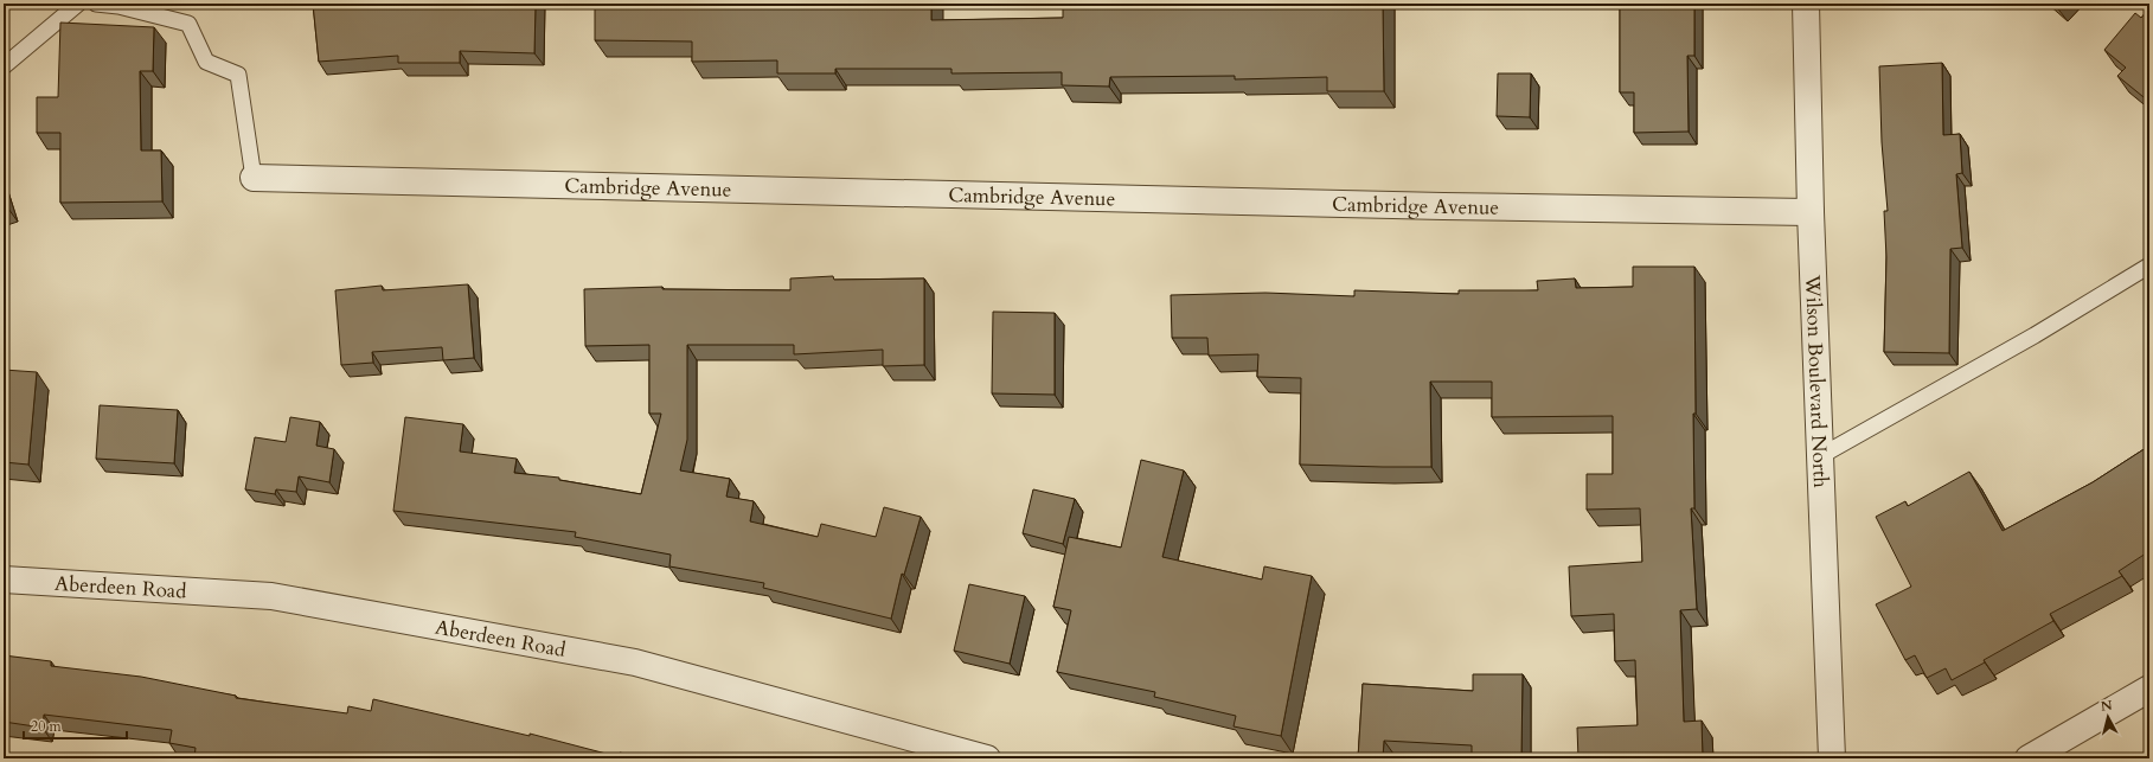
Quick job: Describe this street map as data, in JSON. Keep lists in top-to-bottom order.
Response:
{
  "streets": {
    "street": ["Cambridge Avenue", "Wilson Boulevard North", "Aberdeen Road"]
  },
  "crossings": [
    ["Cambridge Avenue", "Wilson Boulevard North"]
  ],
  "scale_bar": "20 m",
  "north": "top"
}
